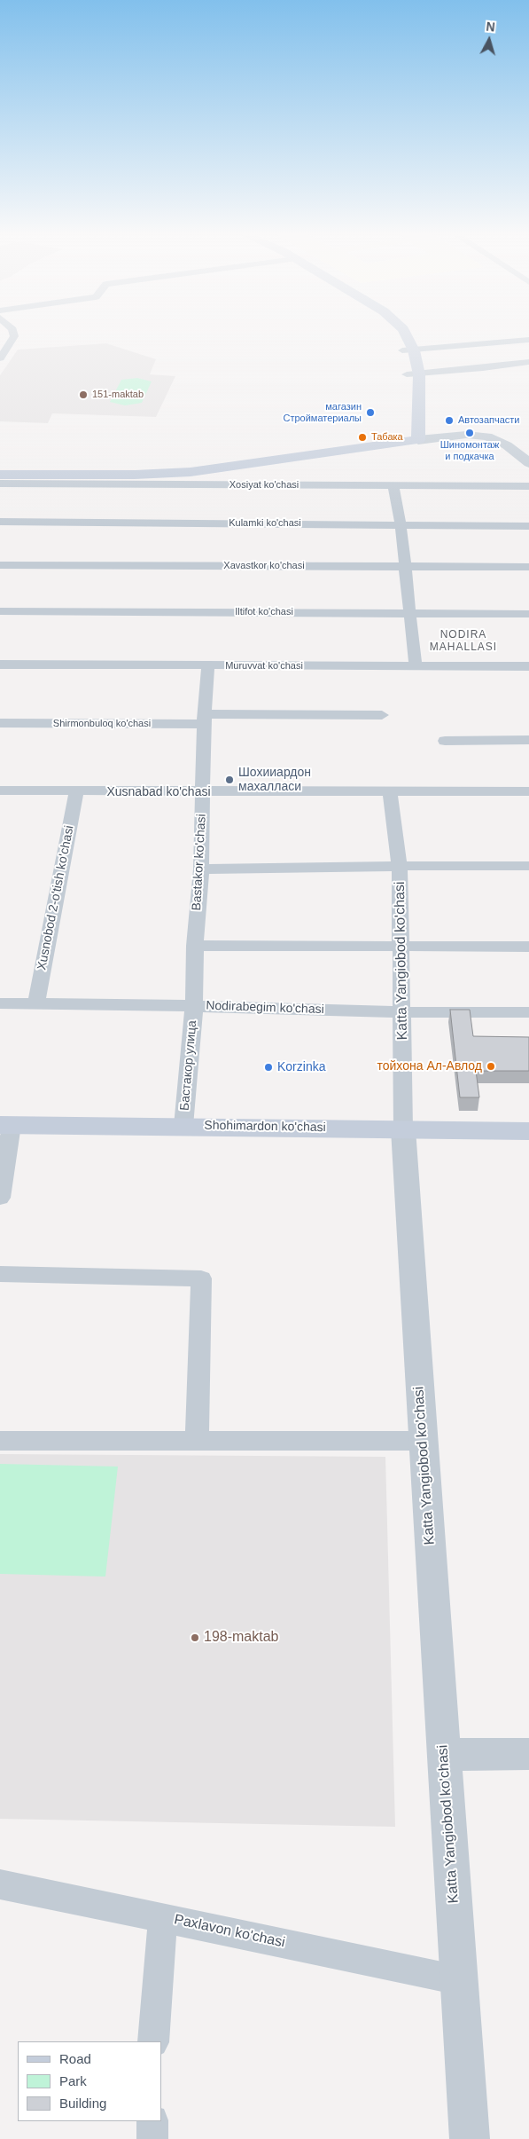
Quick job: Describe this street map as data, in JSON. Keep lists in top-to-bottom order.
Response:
{
  "streets": {
    "main road": ["Xosiyat ko'chasi", "Shohimardon ko'chasi"],
    "street": [
      "Kulamki ko'chasi",
      "Xavastkor ko'chasi",
      "Iltifot ko'chasi",
      "Muruvvat ko'chasi",
      "Shirmonbuloq ko'chasi",
      "Xusnabad ko'chasi",
      "Bastakor ko'chasi",
      "Xusnobod 2-o'tish ko'chasi",
      "Katta Yangiobod ko'chasi",
      "Nodirabegim ko'chasi",
      "Бастакор улица",
      "Paxlavon ko'chasi"
    ]
  },
  "crossings": [
    ["Muruvvat ko'chasi", "Bastakor ko'chasi"],
    ["Shirmonbuloq ko'chasi", "Bastakor ko'chasi"],
    ["Xusnabad ko'chasi", "Bastakor ko'chasi"],
    ["Xusnabad ko'chasi", "Xusnobod 2-o'tish ko'chasi"],
    ["Xusnabad ko'chasi", "Katta Yangiobod ko'chasi"],
    ["Bastakor ko'chasi", "Nodirabegim ko'chasi"],
    ["Bastakor ko'chasi", "Бастакор улица"],
    ["Xusnobod 2-o'tish ko'chasi", "Nodirabegim ko'chasi"],
    ["Katta Yangiobod ko'chasi", "Nodirabegim ko'chasi"],
    ["Katta Yangiobod ko'chasi", "Shohimardon ko'chasi"],
    ["Katta Yangiobod ko'chasi", "Paxlavon ko'chasi"],
    ["Nodirabegim ko'chasi", "Бастакор улица"],
    ["Бастакор улица", "Shohimardon ko'chasi"]
  ],
  "districts": ["NODIRA MAHALLASI"],
  "places": [
    "151-maktab",
    "магазин Стройматериалы",
    "Автозапчасти",
    "Шиномонтаж и подкачка",
    "Табака",
    "Шохииардон махалласи",
    "тойхона Ал-Авлод",
    "Korzinka",
    "198-maktab"
  ],
  "legend": ["Road", "Park", "Building"],
  "north": "top"
}
